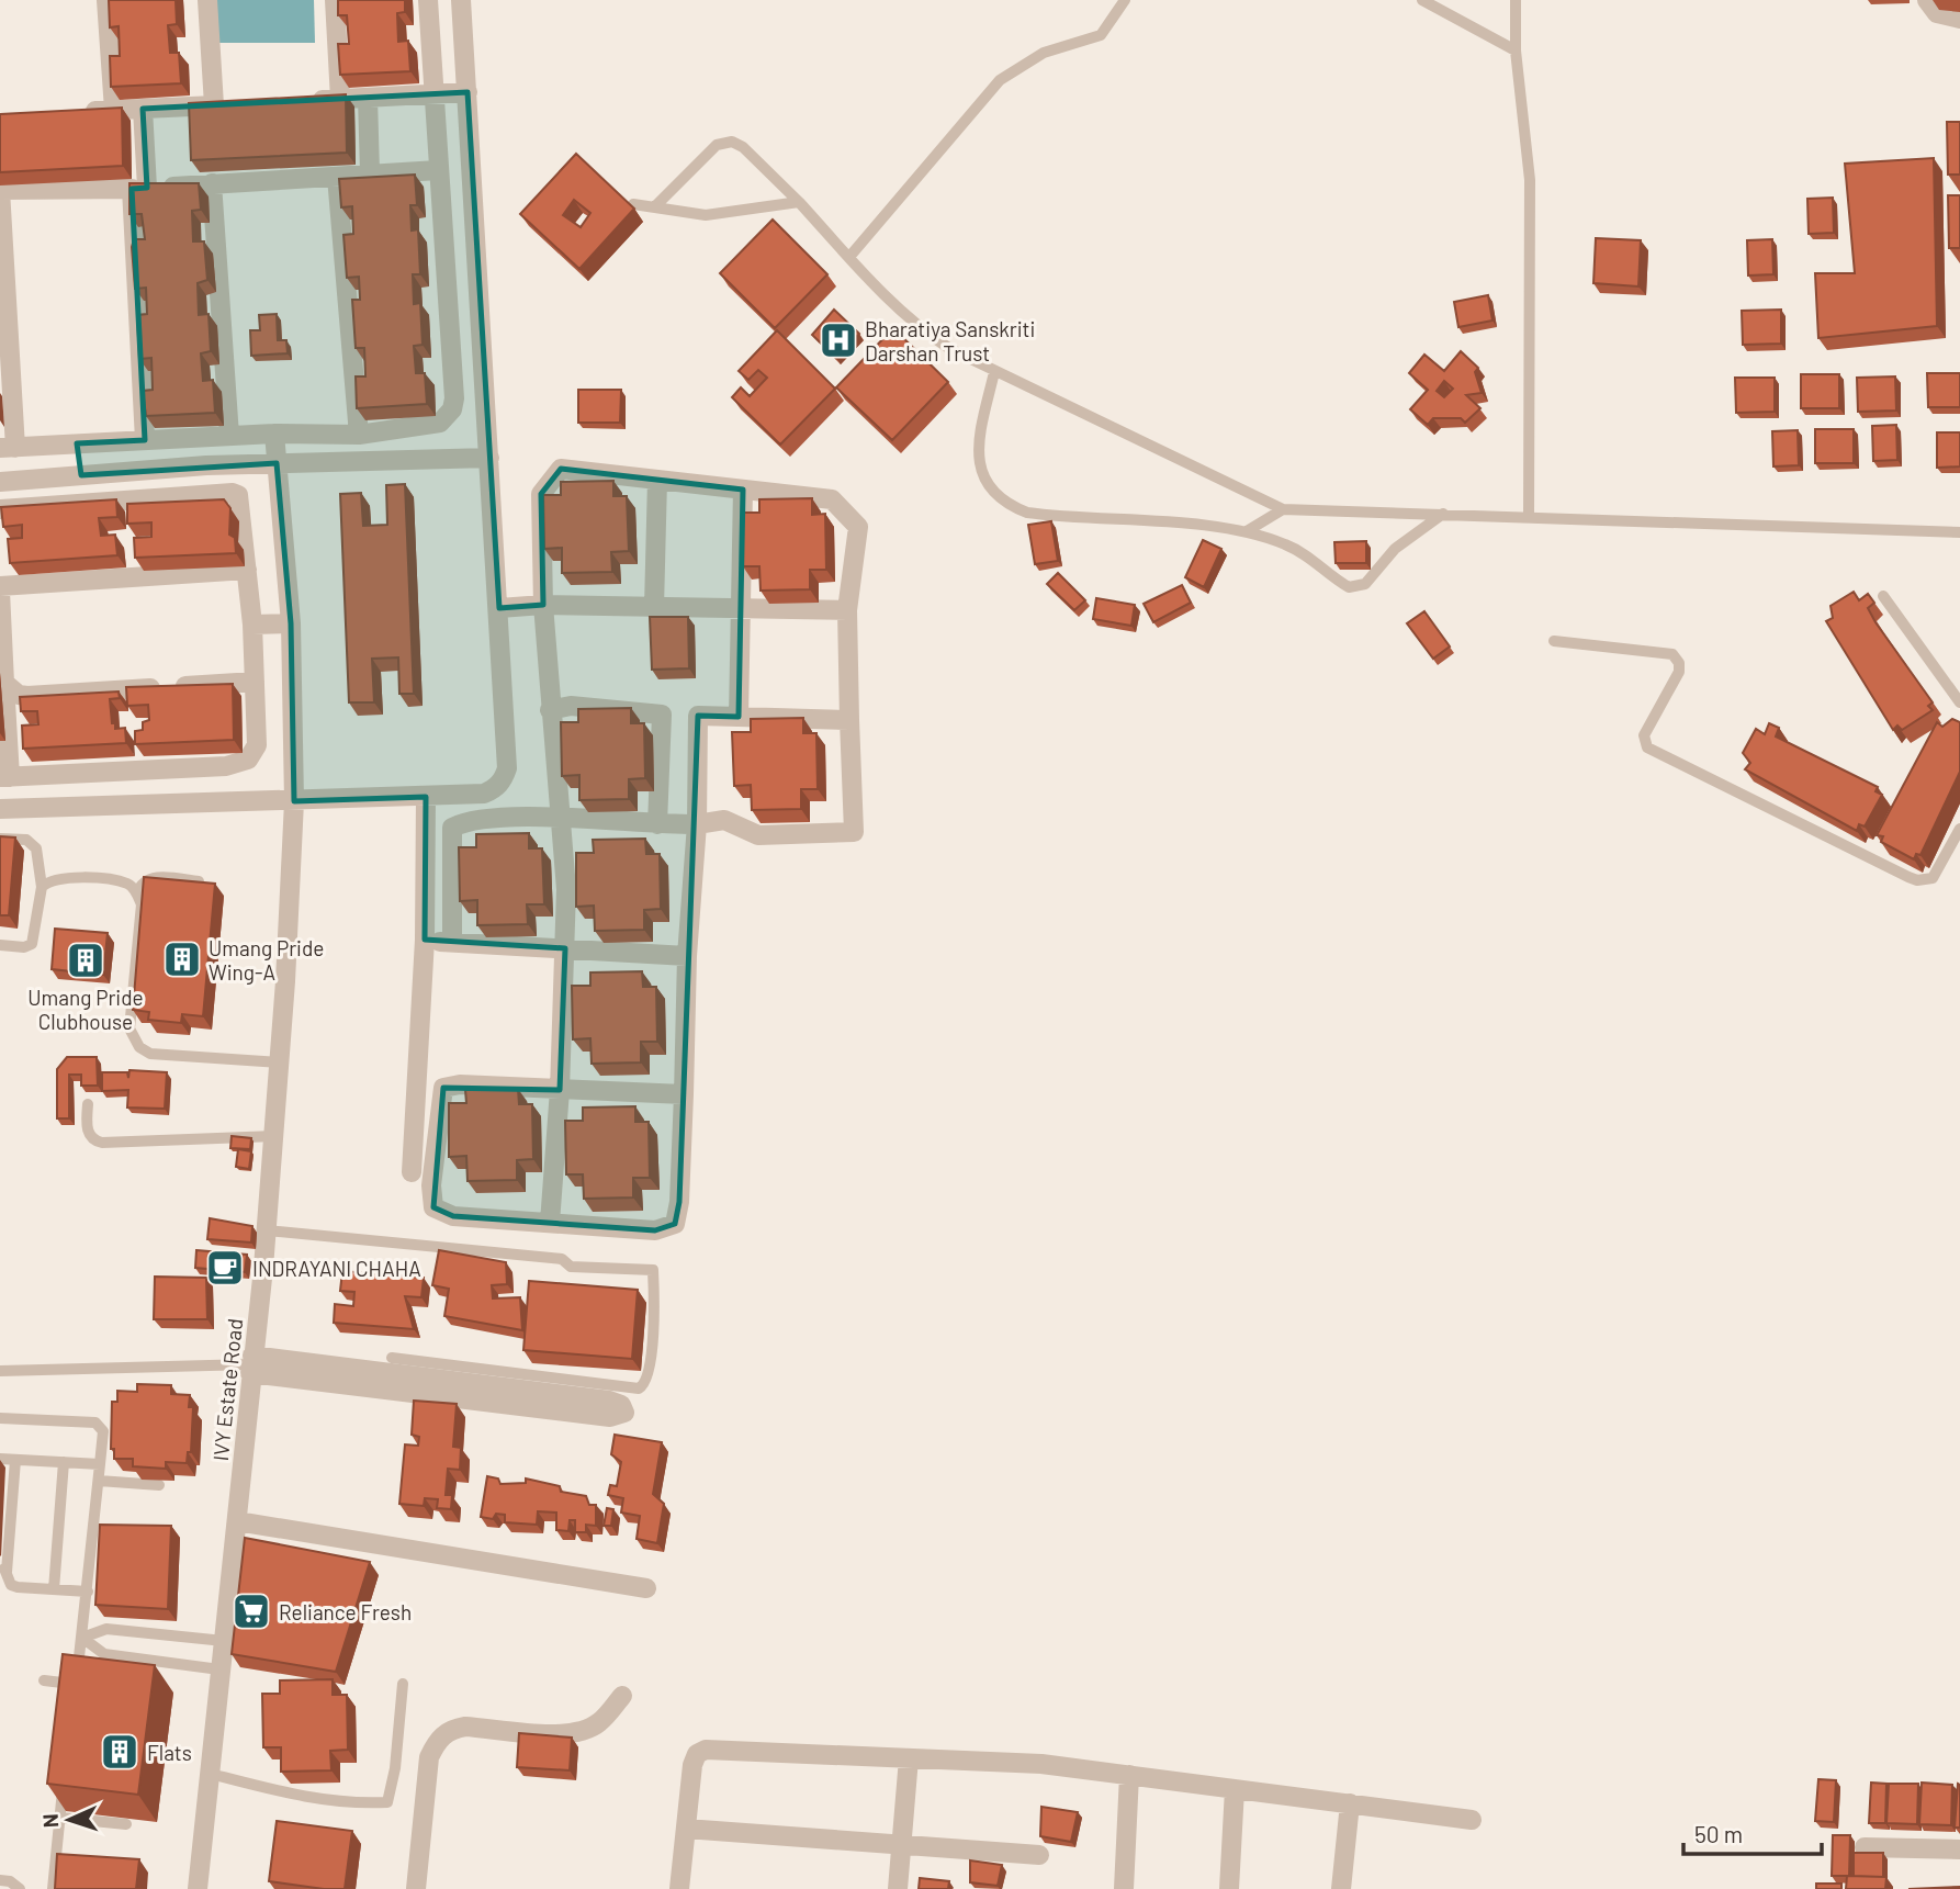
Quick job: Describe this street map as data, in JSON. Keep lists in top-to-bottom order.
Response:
{
  "streets": {
    "street": ["IVY Estate Road"]
  },
  "places": {
    "hospital": ["Bharatiya Sanskriti Darshan Trust"],
    "building": ["Umang Pride Wing-A", "Umang Pride Clubhouse", "Flats"],
    "cafe": ["INDRAYANI CHAHA"],
    "supermarket": ["Reliance Fresh"]
  },
  "scale_bar": "50 m",
  "north": "left"
}
